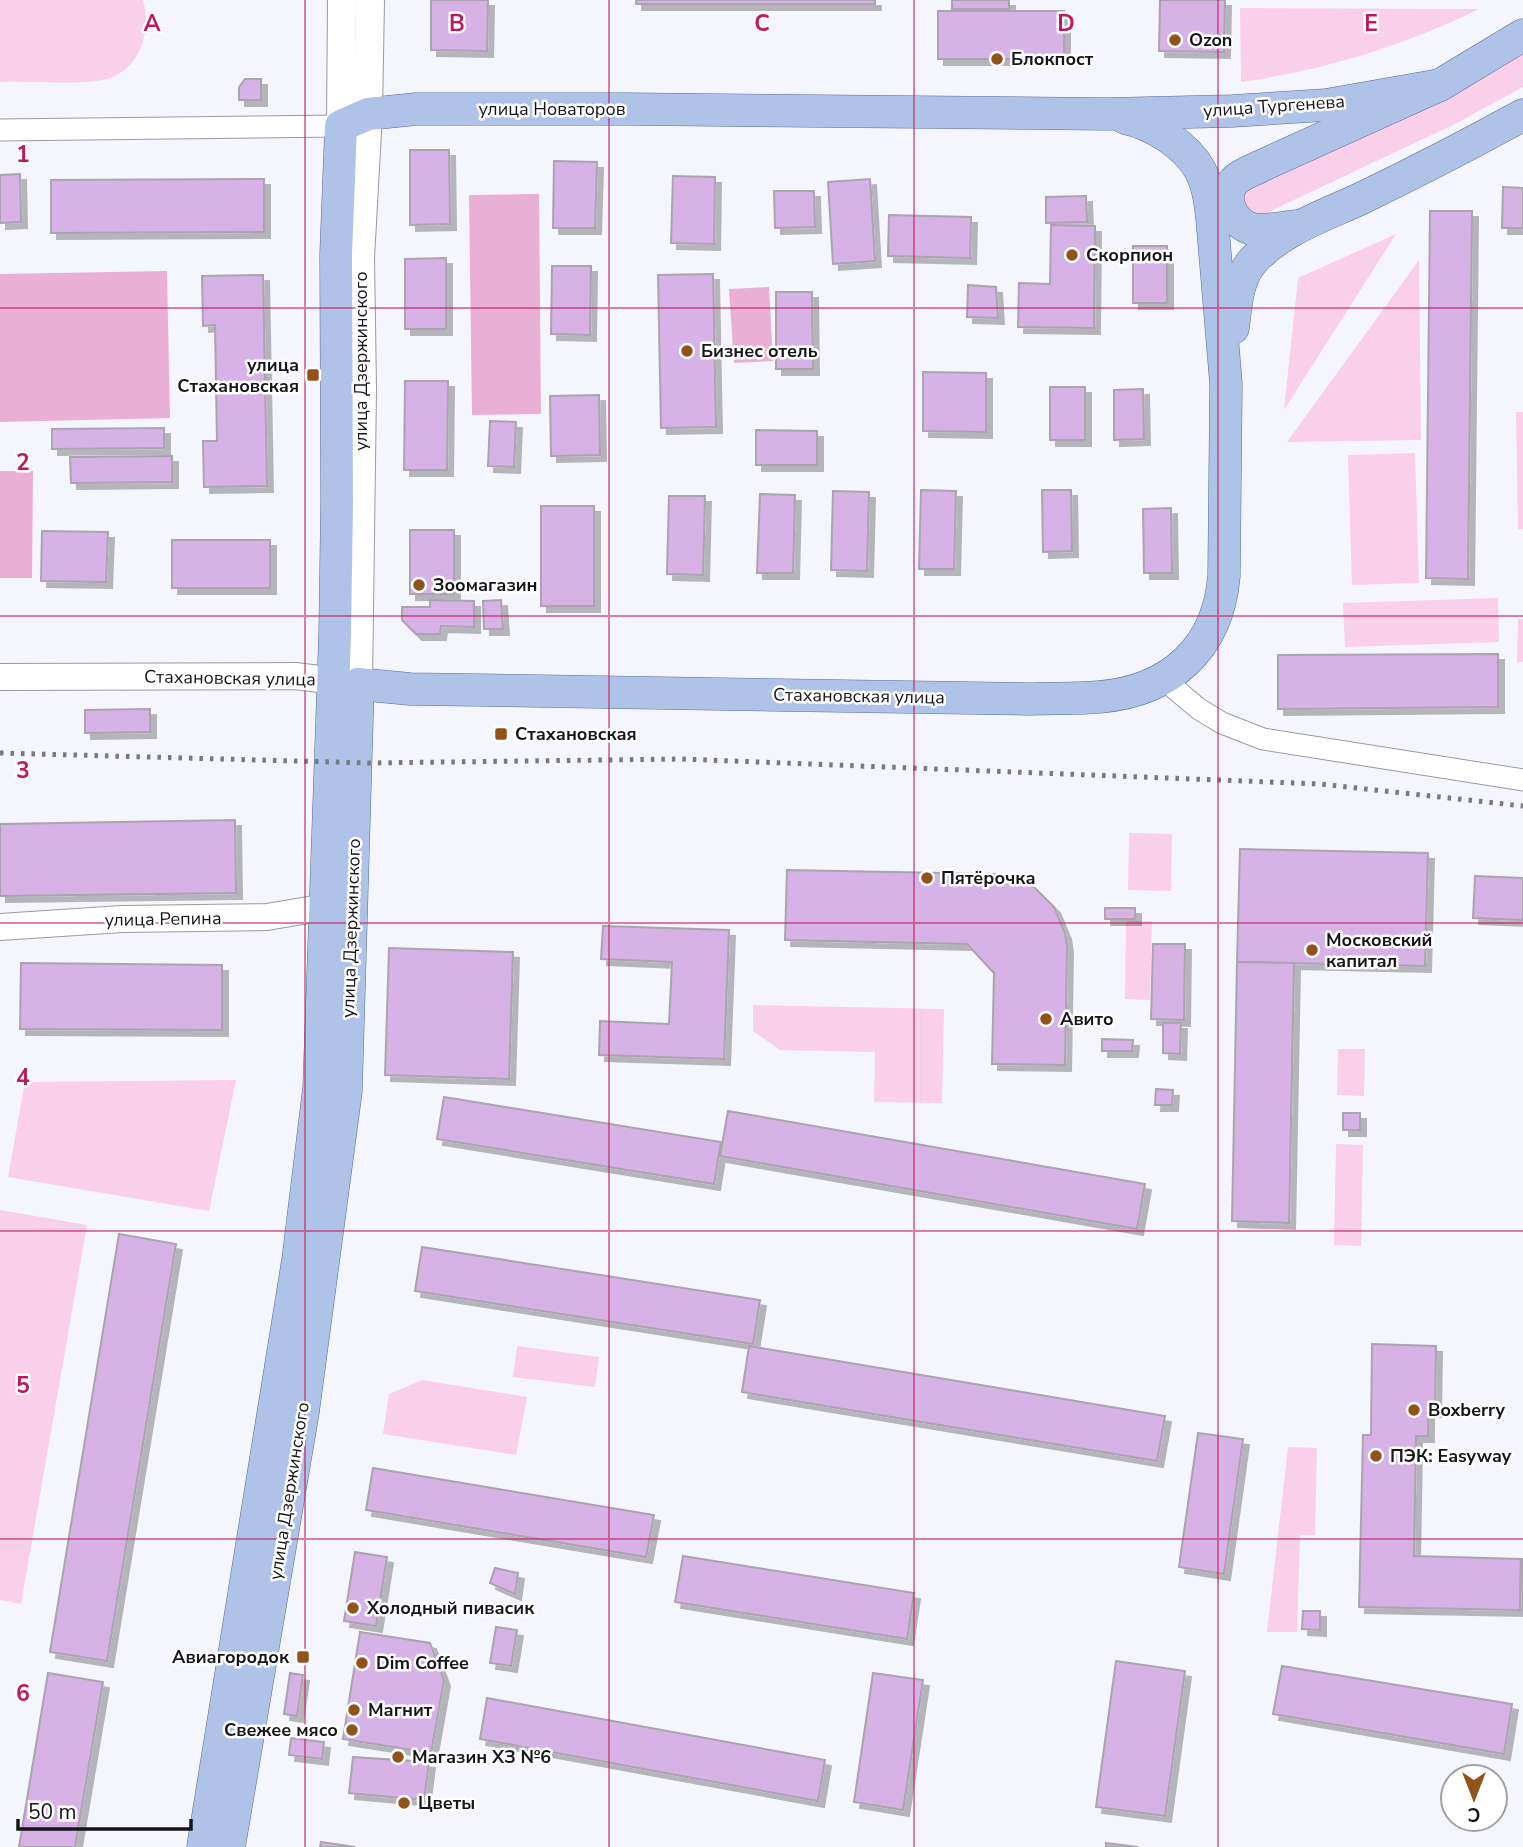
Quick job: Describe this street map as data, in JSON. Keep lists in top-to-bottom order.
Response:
{
  "streets": {
    "main road": [
      "улица Тургенева",
      "улица Новаторов",
      "улица Дзержинского",
      "Стахановская улица"
    ],
    "street": ["улица Репина"]
  },
  "crossings": [
    ["улица Тургенева", "улица Новаторов"],
    ["улица Тургенева", "Стахановская улица"],
    ["улица Новаторов", "улица Дзержинского"],
    ["улица Новаторов", "Стахановская улица"],
    ["улица Дзержинского", "Стахановская улица"],
    ["улица Дзержинского", "улица Репина"]
  ],
  "places": {
    "other": [
      "Ozon",
      "Блокпост",
      "Скорпион",
      "Бизнес отель",
      "Зоомагазин",
      "Пятёрочка",
      "Московский капитал",
      "Авито",
      "Boxberry",
      "ПЭК: Easyway",
      "Холодный пивасик",
      "Dim Coffee",
      "Магнит",
      "Свежее мясо",
      "Магазин ХЗ №6",
      "Цветы"
    ],
    "transit": ["улица Стахановская", "Стахановская", "Авиагородок"]
  },
  "scale_bar": "50 m",
  "north": "bottom",
  "grid": {
    "columns": [
      "A",
      "B",
      "C",
      "D",
      "E"
    ],
    "rows": [
      "1",
      "2",
      "3",
      "4",
      "5",
      "6"
    ]
  }
}
